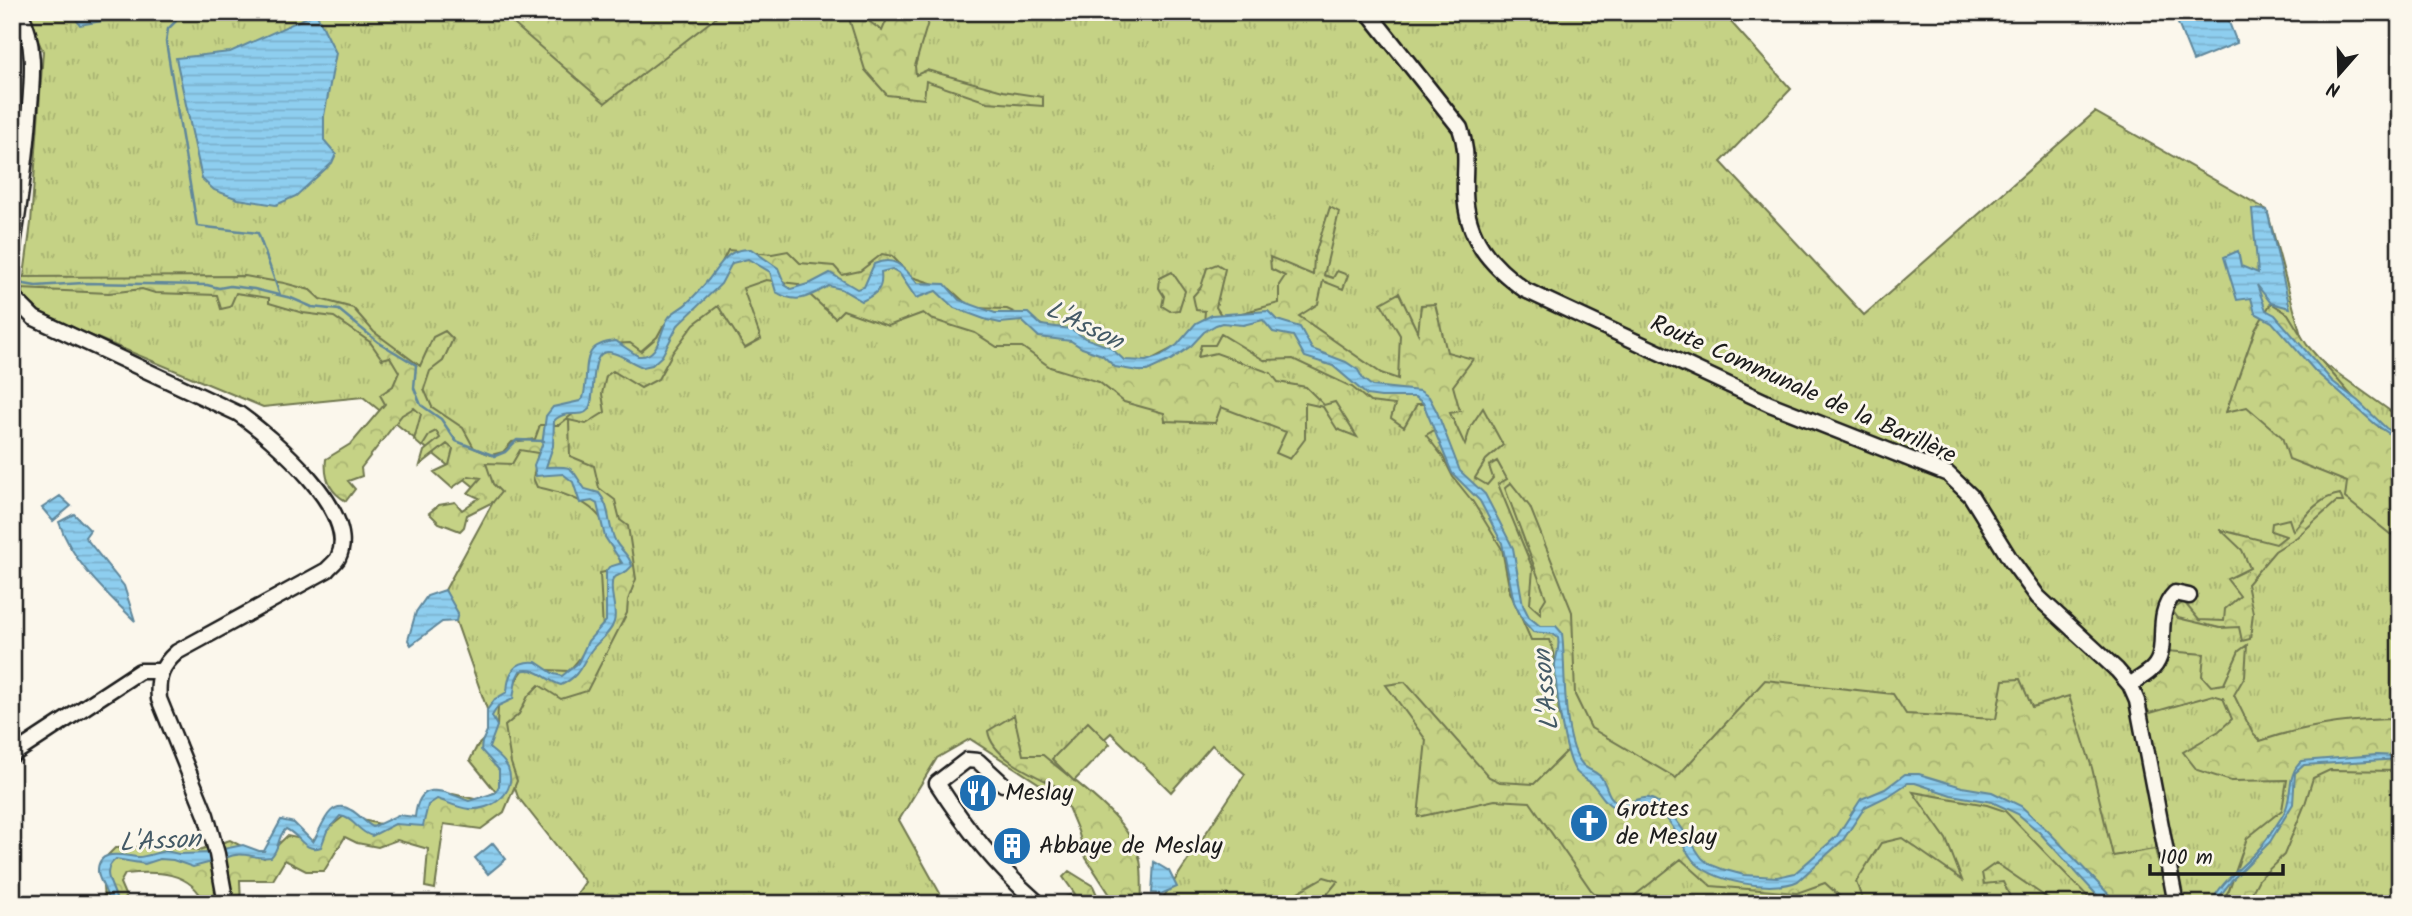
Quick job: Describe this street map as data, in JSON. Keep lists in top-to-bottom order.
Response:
{
  "streets": {
    "street": ["Route Communale de la Barillère"]
  },
  "water": ["L'Asson"],
  "places": {
    "restaurant": ["Meslay"],
    "church": ["Grottes de Meslay"],
    "building": ["Abbaye de Meslay"]
  },
  "scale_bar": "100 m",
  "north": "bottom"
}
